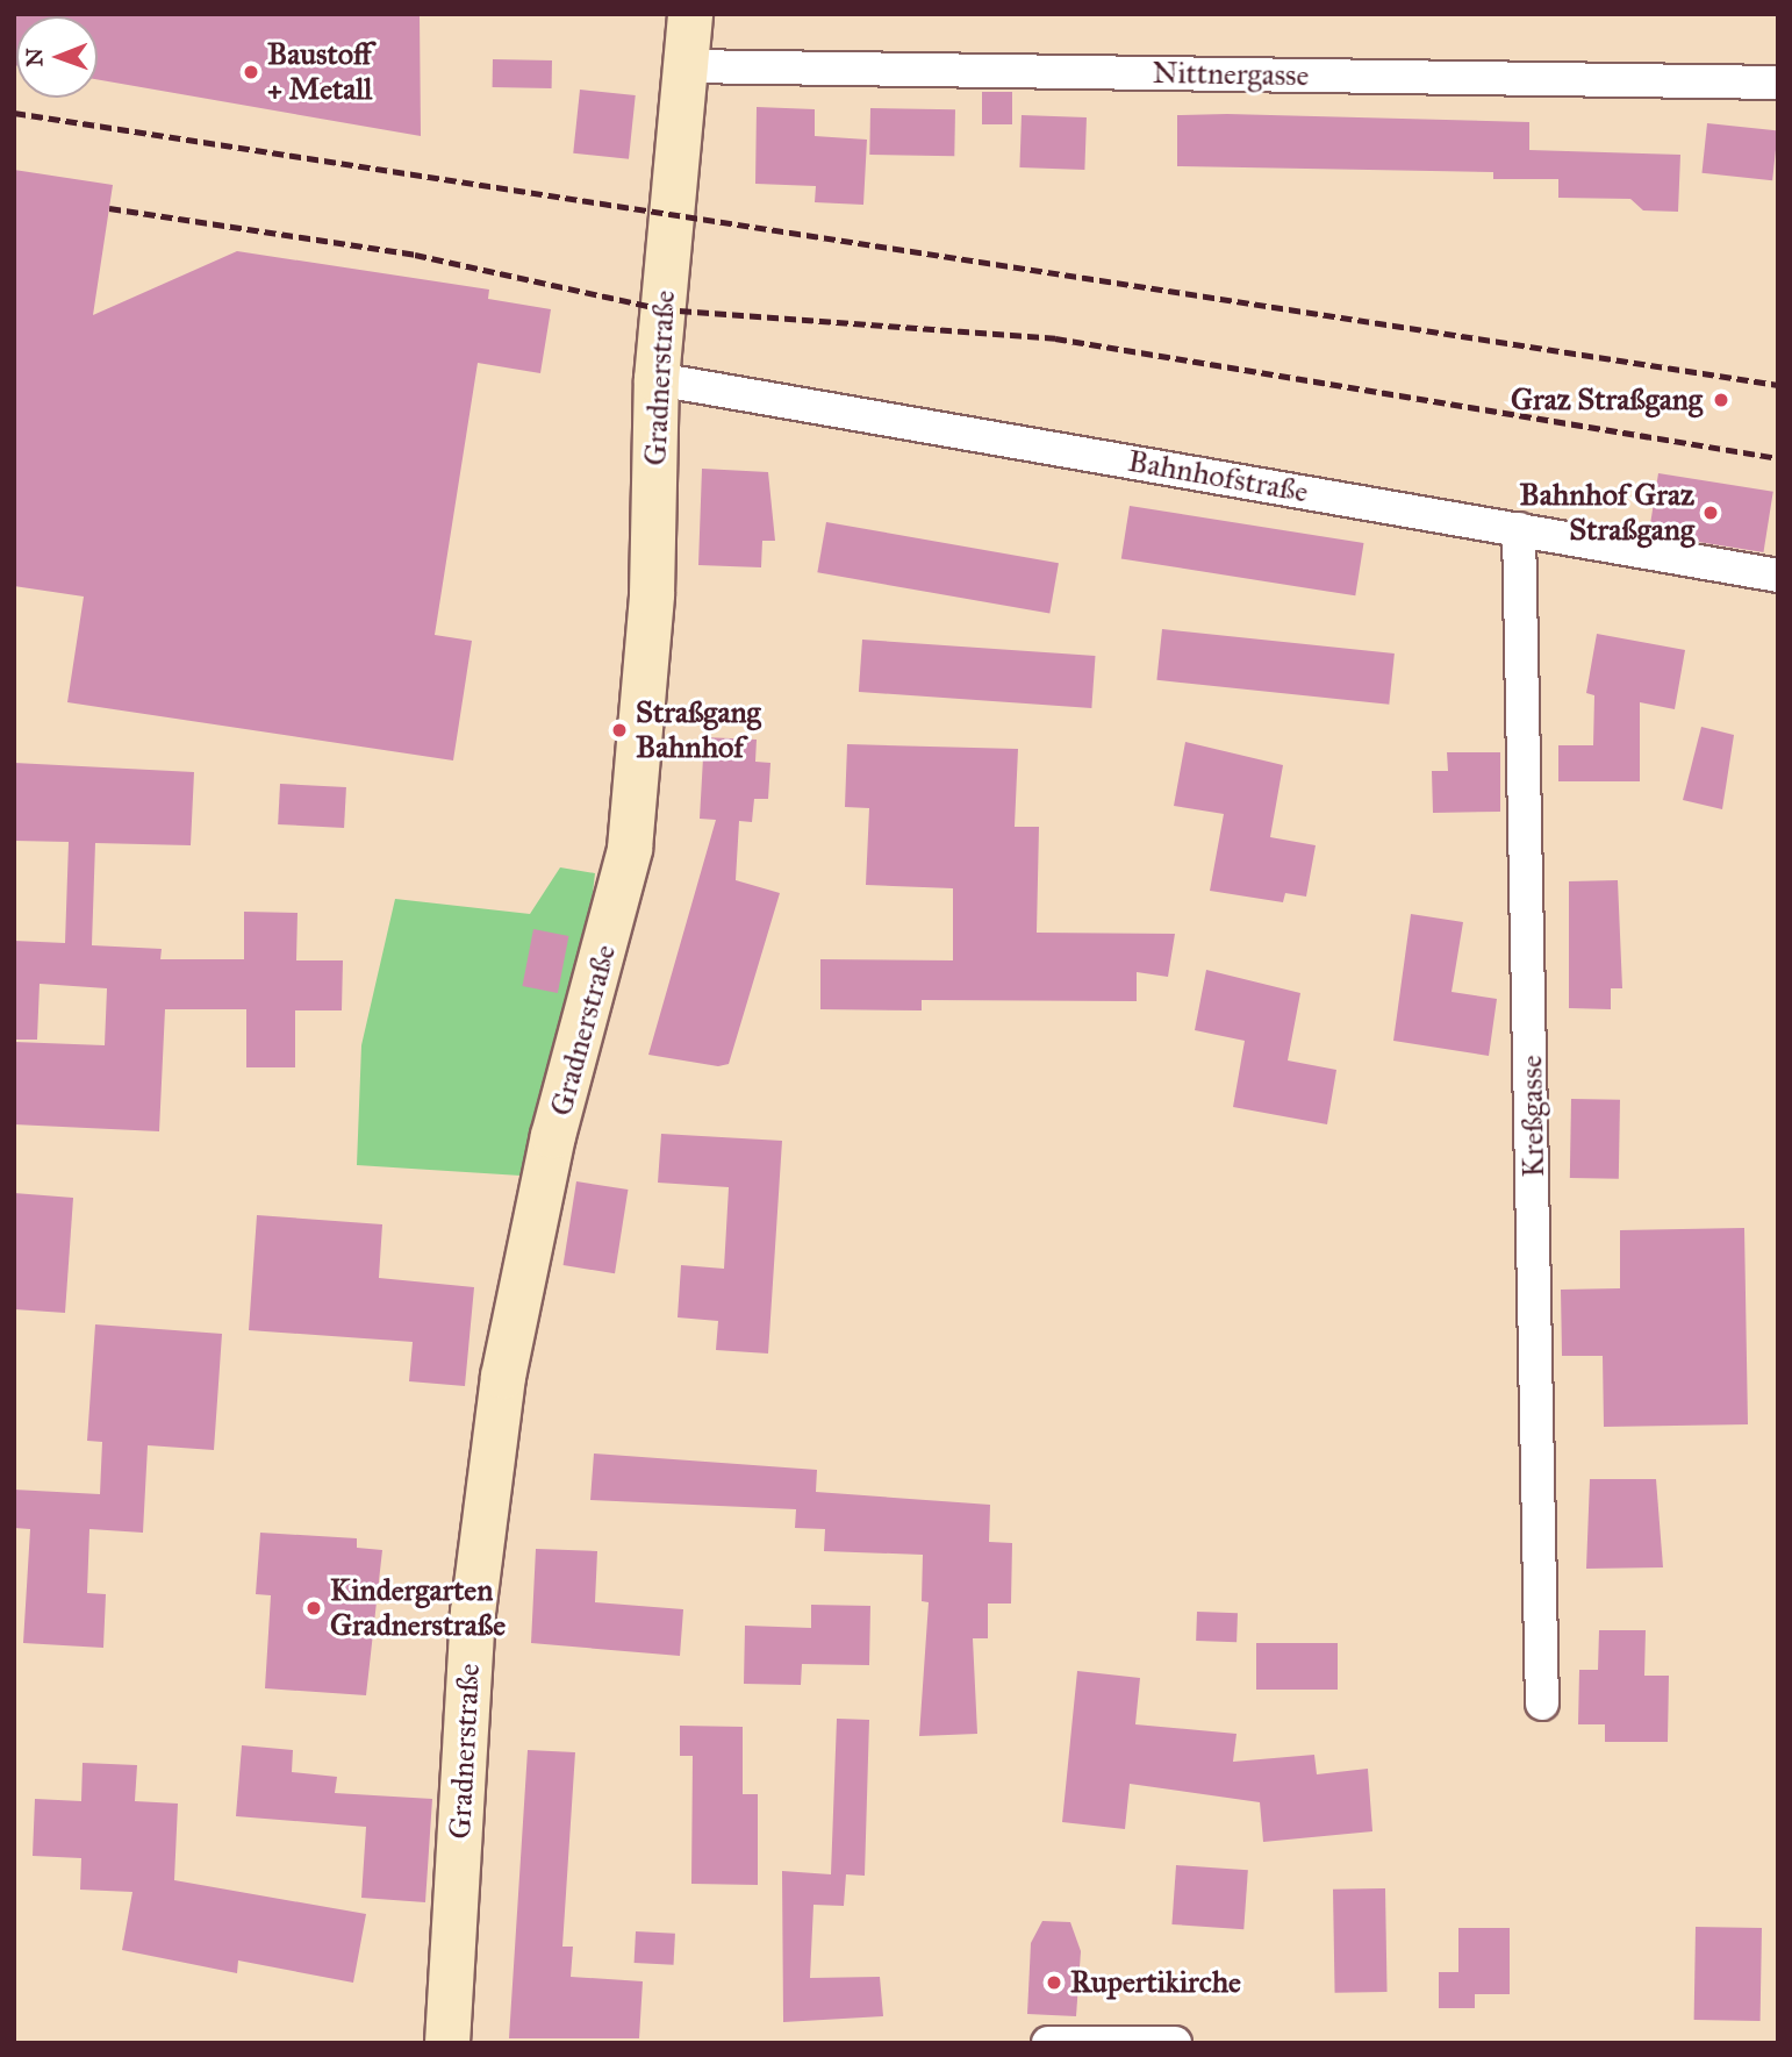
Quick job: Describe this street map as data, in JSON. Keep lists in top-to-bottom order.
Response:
{
  "streets": {
    "main road": ["Gradnerstraße"],
    "street": ["Nittnergasse", "Bahnhofstraße", "Kreßgasse"]
  },
  "crossings": [
    ["Nittnergasse", "Gradnerstraße"],
    ["Gradnerstraße", "Bahnhofstraße"],
    ["Bahnhofstraße", "Kreßgasse"]
  ],
  "places": [
    "Baustoff + Metall",
    "Graz Straßgang",
    "Bahnhof Graz Straßgang",
    "Straßgang Bahnhof",
    "Kindergarten Gradnerstraße",
    "Rupertikirche"
  ],
  "north": "left"
}
